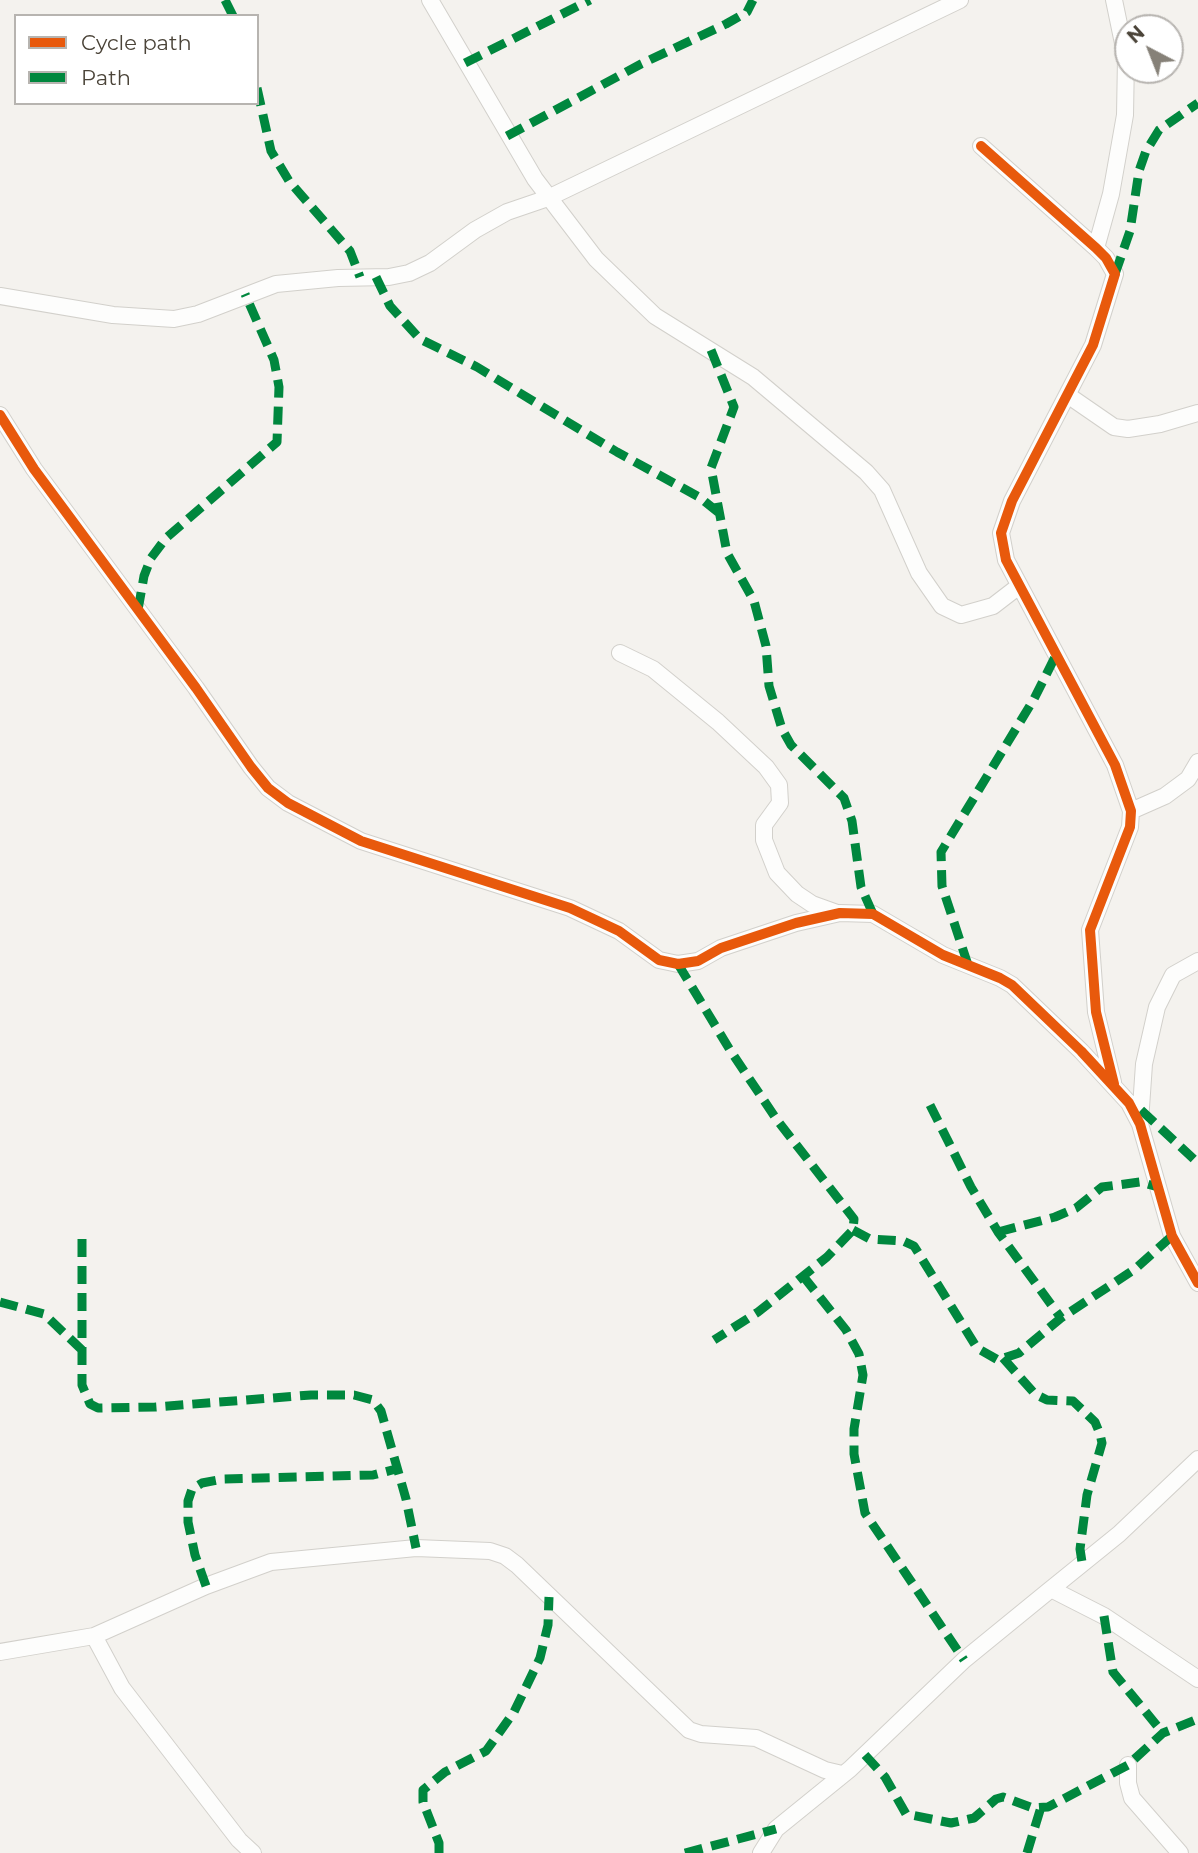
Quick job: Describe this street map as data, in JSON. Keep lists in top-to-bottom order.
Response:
{
  "legend": ["Cycle path", "Path"],
  "north": "top left"
}
